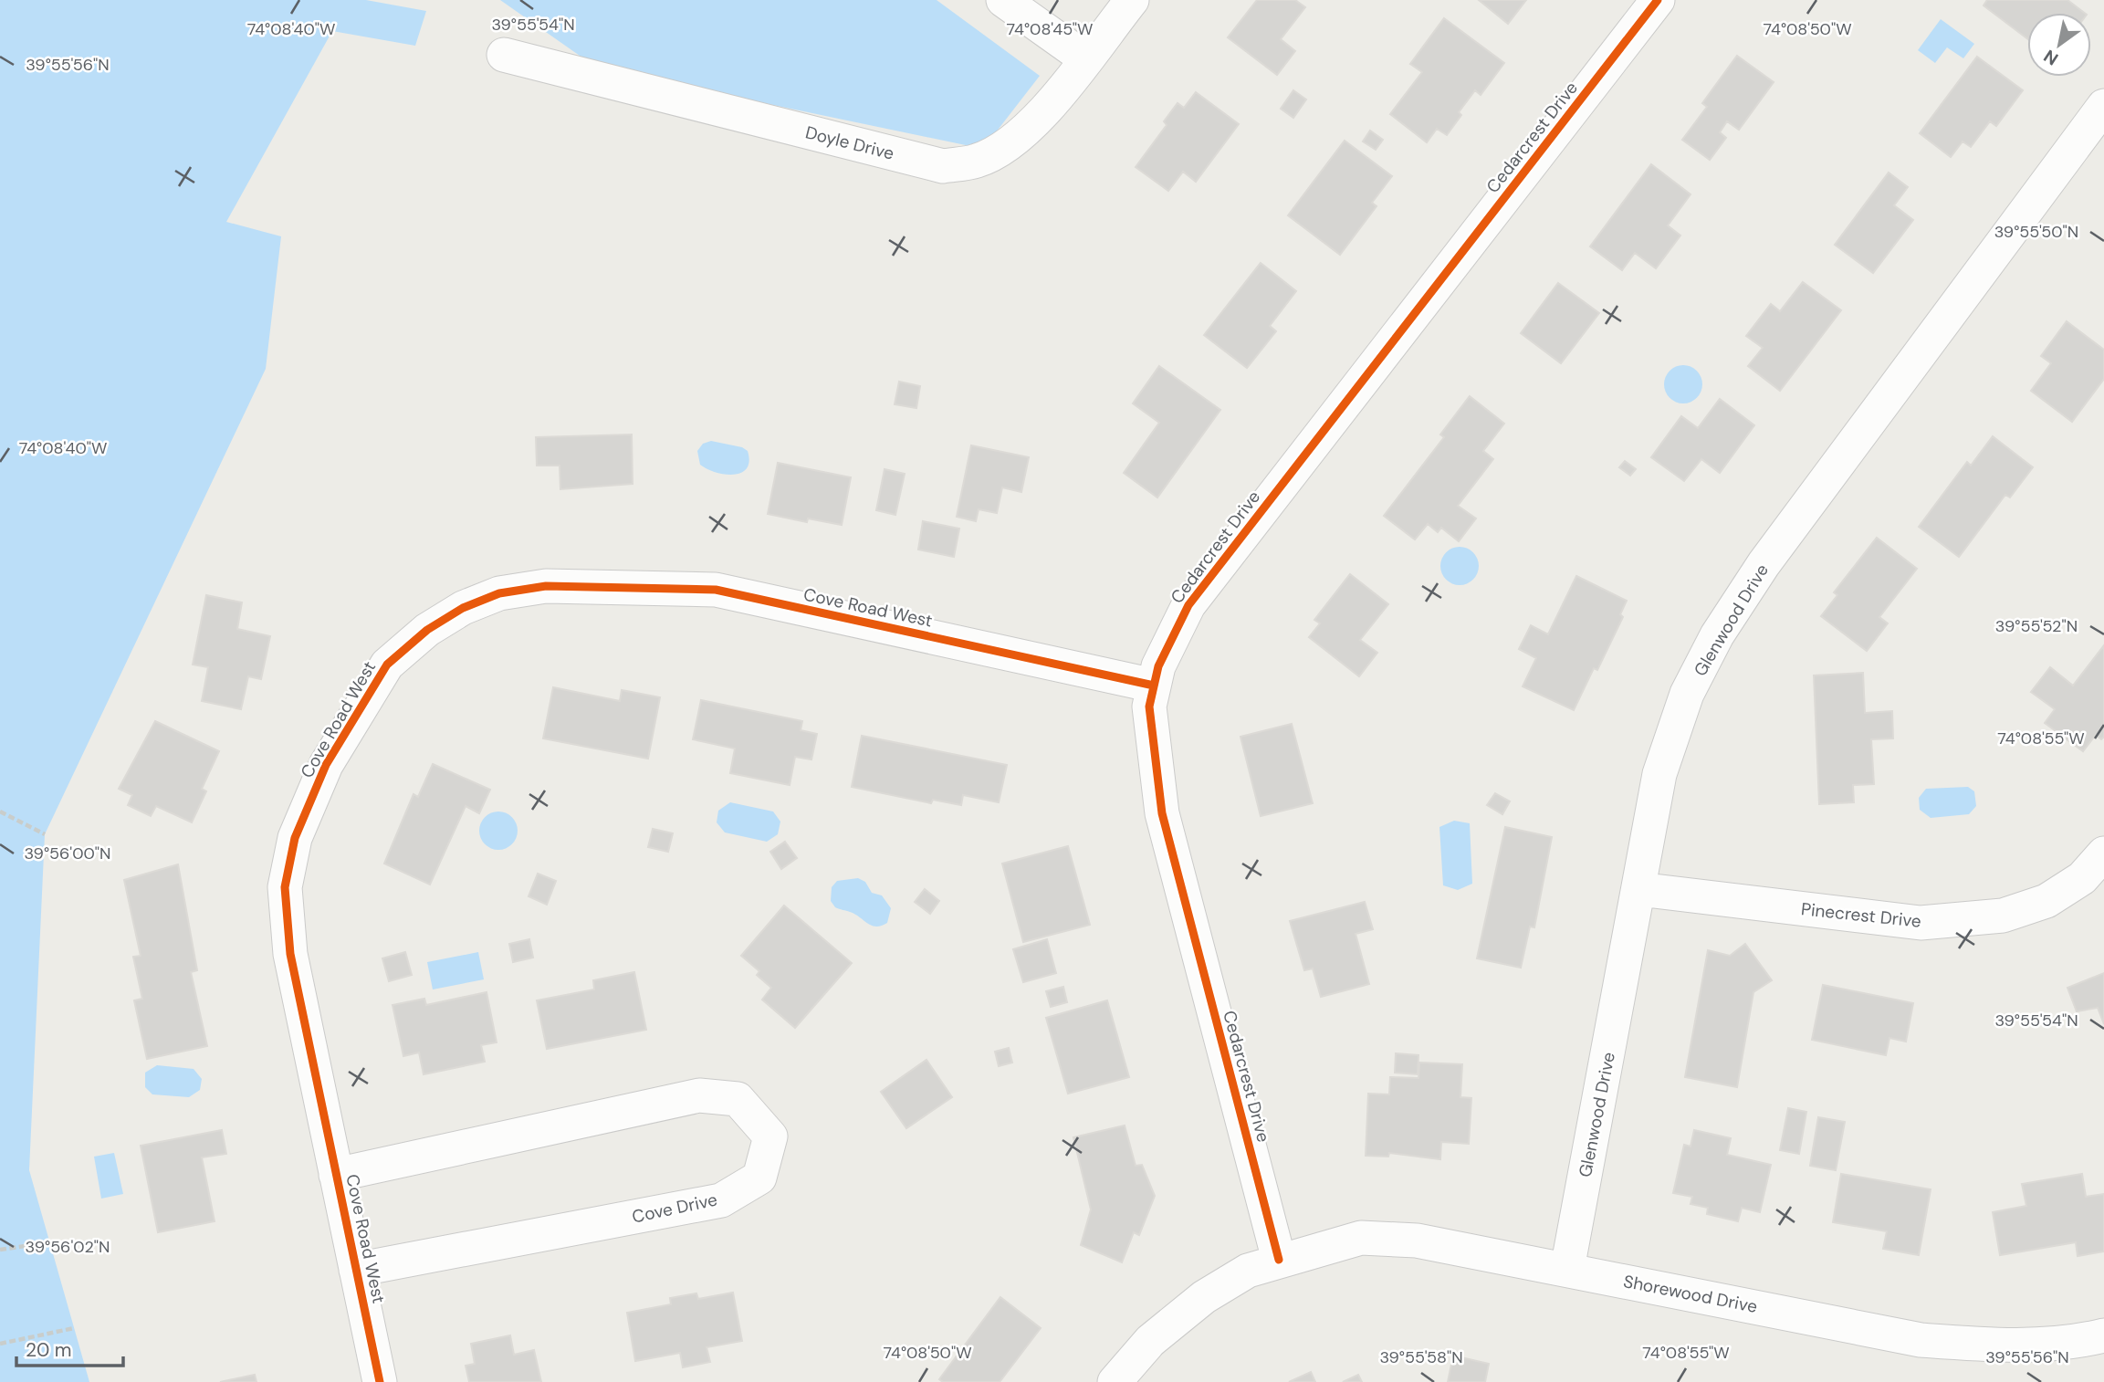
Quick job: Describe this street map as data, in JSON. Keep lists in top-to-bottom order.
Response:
{
  "streets": {
    "street": [
      "Cedarcrest Drive",
      "Doyle Drive",
      "Cove Road West",
      "Glenwood Drive",
      "Pinecrest Drive",
      "Cove Drive",
      "Shorewood Drive"
    ]
  },
  "crossings": [
    ["Cedarcrest Drive", "Cove Road West"],
    ["Cedarcrest Drive", "Shorewood Drive"],
    ["Cove Road West", "Cove Drive"],
    ["Glenwood Drive", "Pinecrest Drive"],
    ["Glenwood Drive", "Shorewood Drive"]
  ],
  "scale_bar": "20 m",
  "north": "bottom left",
  "coordinates": [
    "39°55'54\"N",
    "74°08'40\"W",
    "74°08'45\"W",
    "74°08'50\"W",
    "39°55'56\"N",
    "39°55'50\"N",
    "39°55'52\"N",
    "74°08'55\"W",
    "39°56'00\"N",
    "39°56'02\"N",
    "39°55'58\"N"
  ]
}
